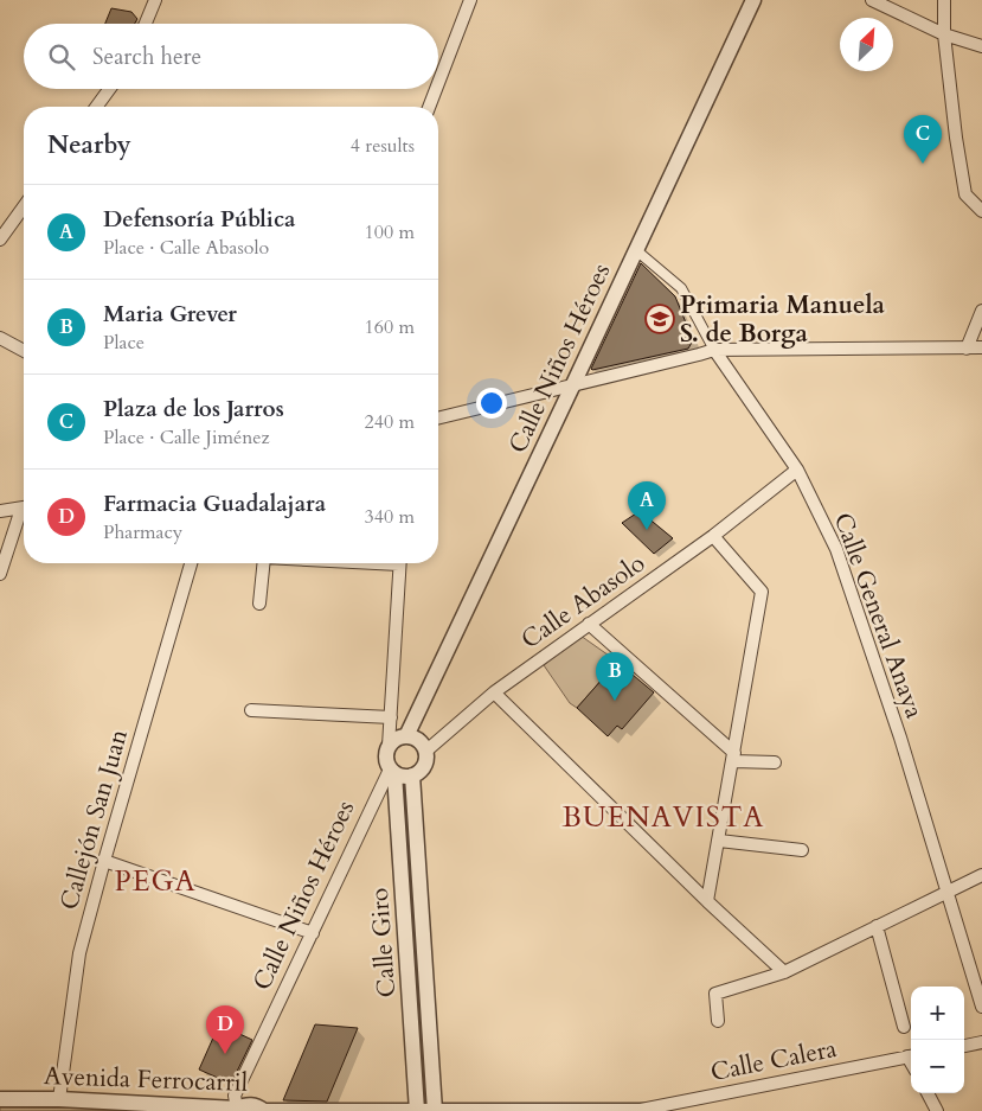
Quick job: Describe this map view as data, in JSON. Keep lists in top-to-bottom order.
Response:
{
  "streets": {
    "street": [
      "Calle Niños Héroes",
      "Calle Abasolo",
      "Calle General Anaya",
      "Callejón San Juan",
      "Calle Giro",
      "Calle Calera",
      "Avenida Ferrocarril"
    ]
  },
  "crossings": [
    ["Calle Niños Héroes", "Calle Abasolo"],
    ["Calle Niños Héroes", "Calle General Anaya"],
    ["Calle Niños Héroes", "Calle Giro"],
    ["Calle Niños Héroes", "Avenida Ferrocarril"],
    ["Calle Abasolo", "Calle General Anaya"],
    ["Calle Abasolo", "Calle Giro"],
    ["Callejón San Juan", "Avenida Ferrocarril"],
    ["Calle Giro", "Avenida Ferrocarril"],
    ["Calle Calera", "Avenida Ferrocarril"]
  ],
  "districts": ["BUENAVISTA", "PEGA"],
  "places": {
    "school or university": ["Primaria Manuela S. de Borga"]
  },
  "north": "top right",
  "page": {
    "search": "Search here",
    "heading": ["Nearby", "4 results"],
    "pins": [
      "C",
      "A",
      "B",
      "D"
    ],
    "list": [
      {
        "mark": "A",
        "name": "Defensoría Pública",
        "note": "Place · Calle Abasolo",
        "value": "100 m"
      },
      {
        "mark": "B",
        "name": "Maria Grever",
        "note": "Place",
        "value": "160 m"
      },
      {
        "mark": "C",
        "name": "Plaza de los Jarros",
        "note": "Place · Calle Jiménez",
        "value": "240 m"
      },
      {
        "mark": "D",
        "name": "Farmacia Guadalajara",
        "note": "Pharmacy",
        "value": "340 m"
      }
    ],
    "map_buttons": ["+", "−"]
  }
}
